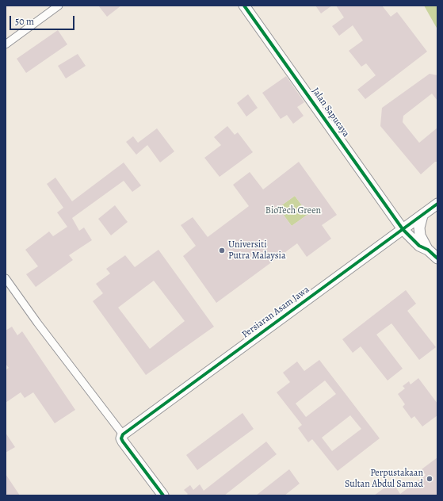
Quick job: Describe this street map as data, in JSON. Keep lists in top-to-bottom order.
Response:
{
  "streets": {
    "street": ["Jalan Sapucaya", "Persiaran Asam Jawa"]
  },
  "crossings": [
    ["Jalan Sapucaya", "Persiaran Asam Jawa"]
  ],
  "parks": ["BioTech Green"],
  "places": ["Universiti Putra Malaysia", "Perpustakaan Sultan Abdul Samad"],
  "scale_bar": "50 m"
}
